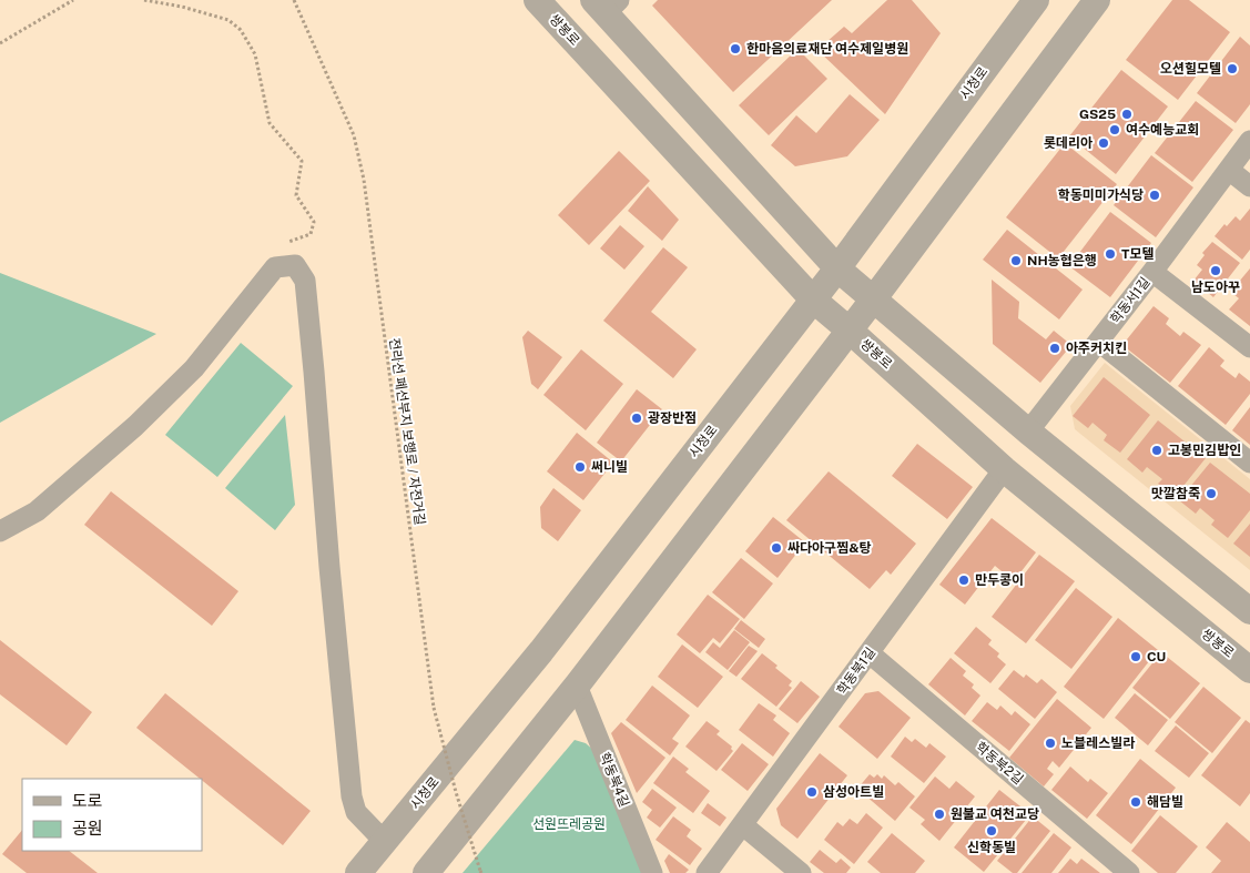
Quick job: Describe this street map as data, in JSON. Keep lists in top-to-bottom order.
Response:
{
  "streets": {
    "street": [
      "쌍봉로",
      "시청로",
      "학동서1길",
      "학동북1길",
      "학동북2길",
      "학동북4길"
    ],
    "path": ["전라선 폐선부지 보행로 / 자전거길"]
  },
  "crossings": [
    ["쌍봉로", "시청로"],
    ["쌍봉로", "학동북1길"],
    ["학동북1길", "학동북2길"]
  ],
  "parks": ["선원뜨레공원"],
  "places": [
    "한마음의료재단 여수제일병원",
    "오션힐모텔",
    "GS25",
    "여수예능교회",
    "롯데리아",
    "학동미미가식당",
    "T모텔",
    "NH농협은행",
    "남도아꾸",
    "아주커치킨",
    "광장반점",
    "고봉민김밥인",
    "써니빌",
    "맛깔참죽",
    "싸다아구찜&탕",
    "만두콩이",
    "CU",
    "노블레스빌라",
    "삼성아트빌",
    "해담빌",
    "원불교 여천교당",
    "신학동빌"
  ],
  "legend": ["도로", "공원"]
}
